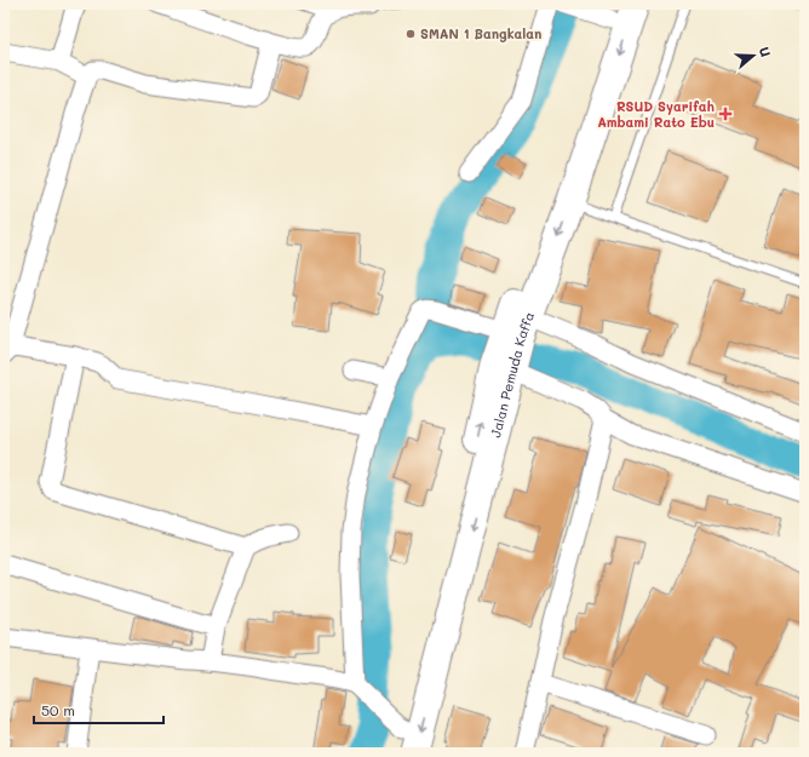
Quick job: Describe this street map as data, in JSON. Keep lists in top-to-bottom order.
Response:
{
  "streets": {
    "highway": ["Jalan Pemuda Kaffa"]
  },
  "places": {
    "other": ["SMAN 1 Bangkalan"],
    "health": ["RSUD Syarifah Ambami Rato Ebu"]
  },
  "scale_bar": "50 m",
  "north": "right"
}
